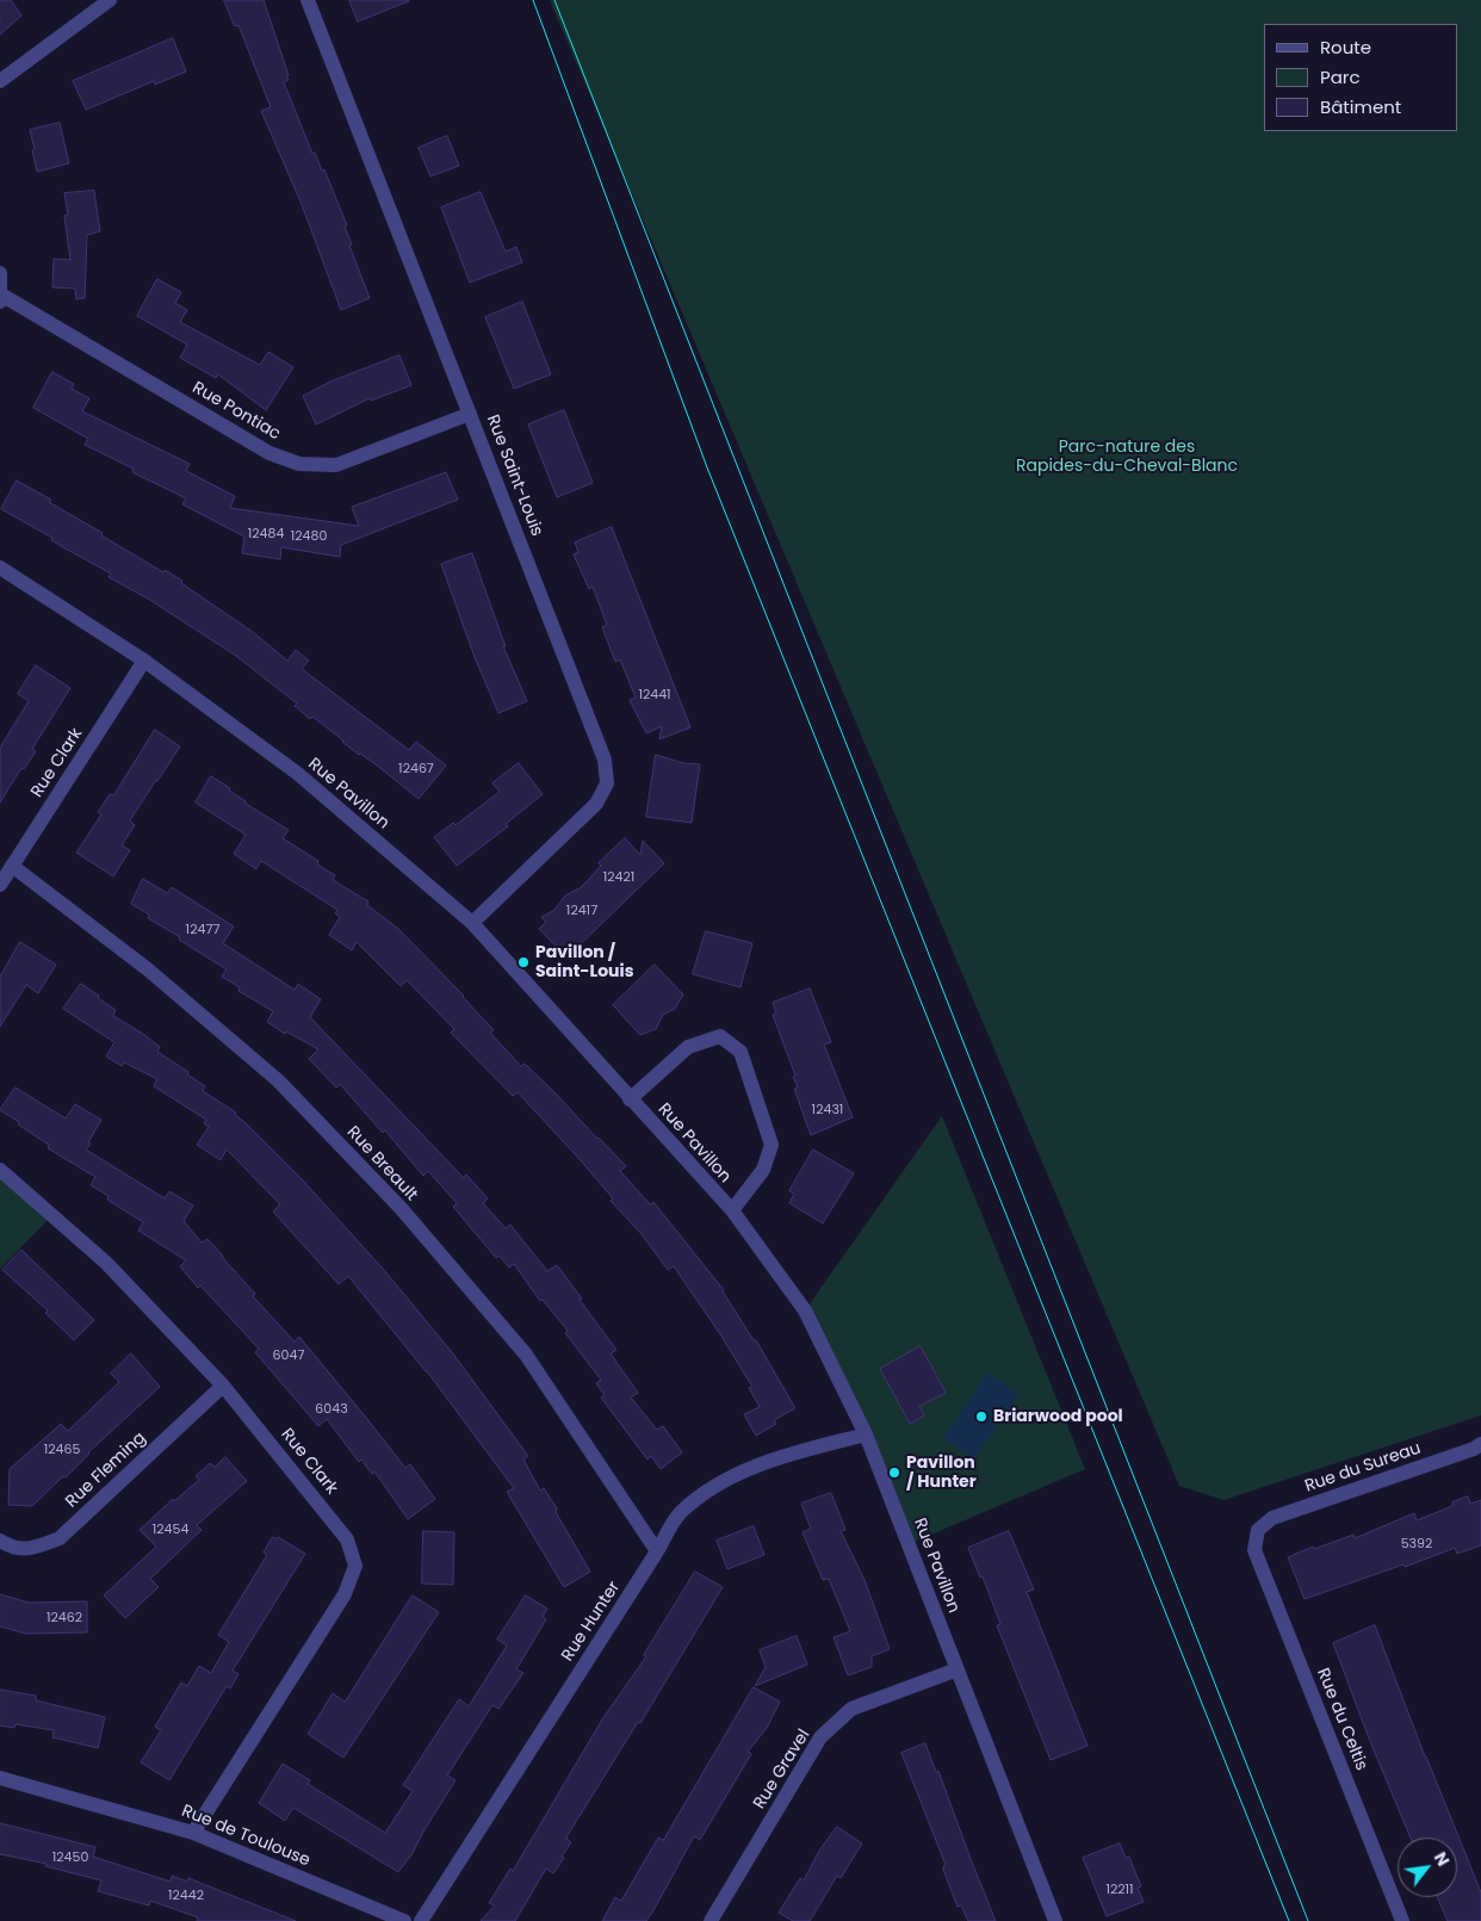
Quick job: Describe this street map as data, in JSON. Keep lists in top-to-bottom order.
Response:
{
  "streets": {
    "street": [
      "Rue Pontiac",
      "Rue Saint-Louis",
      "Rue Clark",
      "Rue Pavillon",
      "Rue Breault",
      "Rue du Sureau",
      "Rue Fleming",
      "Rue Hunter",
      "Rue du Celtis",
      "Rue Gravel",
      "Rue de Toulouse"
    ]
  },
  "crossings": [
    ["Rue Pontiac", "Rue Saint-Louis"],
    ["Rue Saint-Louis", "Rue Pavillon"],
    ["Rue Clark", "Rue Pavillon"],
    ["Rue Clark", "Rue Breault"],
    ["Rue Clark", "Rue Fleming"],
    ["Rue Clark", "Rue de Toulouse"],
    ["Rue Pavillon", "Rue Hunter"],
    ["Rue Pavillon", "Rue Gravel"],
    ["Rue Breault", "Rue Hunter"],
    ["Rue du Sureau", "Rue du Celtis"]
  ],
  "parks": ["Parc-nature des Rapides-du-Cheval-Blanc"],
  "places": ["Pavillon / Saint-Louis", "Briarwood pool", "Pavillon / Hunter"],
  "house_numbers": [
    "12484",
    "12480",
    "12441",
    "12467",
    "12421",
    "12417",
    "12477",
    "12431",
    "6047",
    "6043",
    "12465",
    "12454",
    "5392",
    "12462",
    "12450",
    "12211",
    "12442"
  ],
  "legend": ["Route", "Parc", "Bâtiment"],
  "north": "top right"
}
